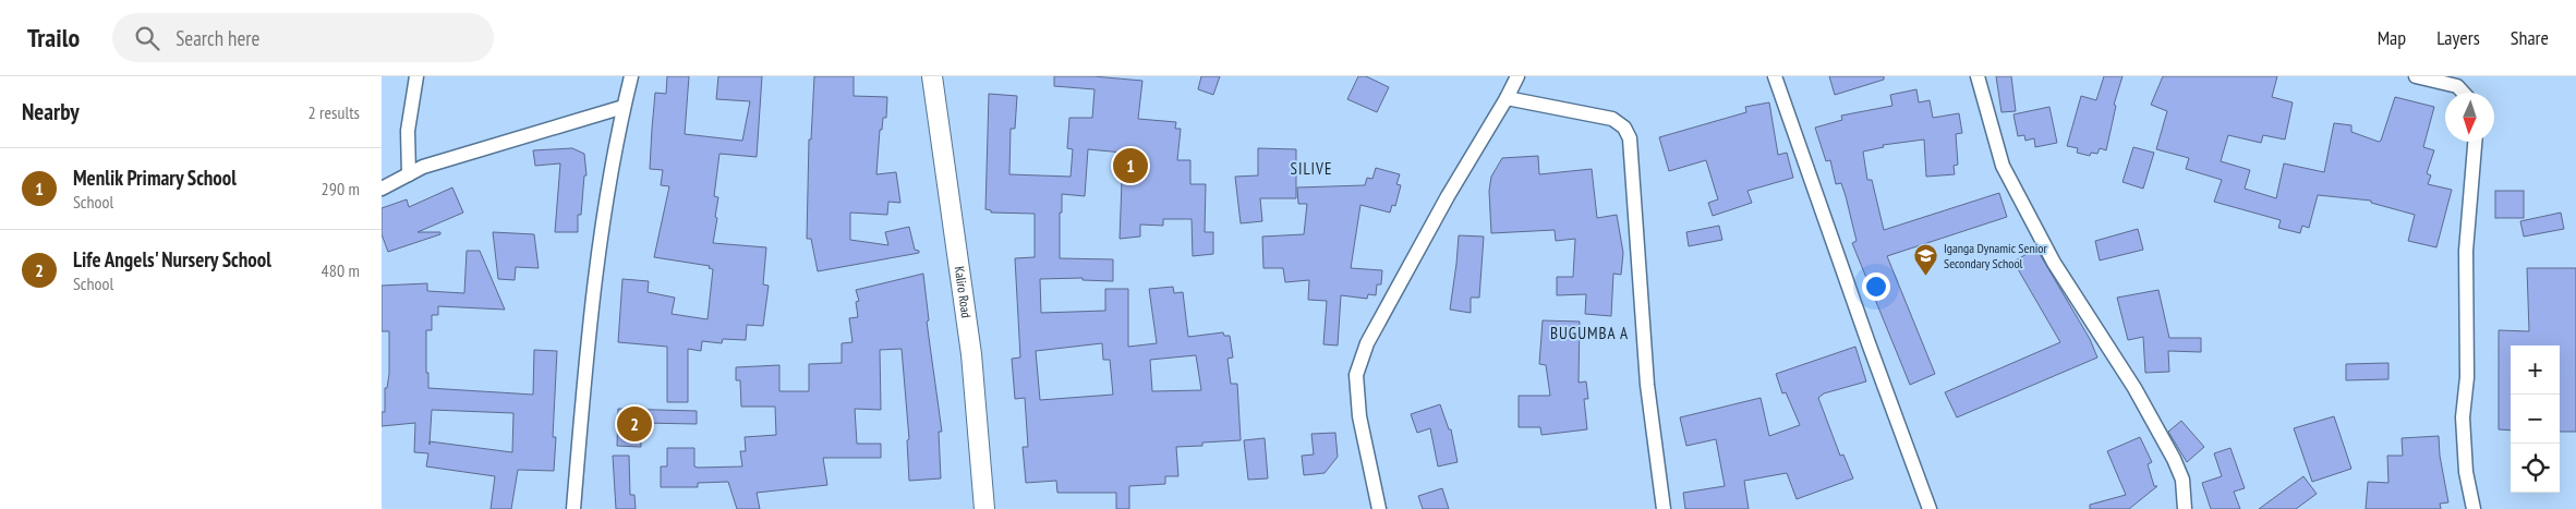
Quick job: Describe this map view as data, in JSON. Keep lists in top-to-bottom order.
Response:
{
  "streets": {
    "main road": ["Kaliro Road"]
  },
  "districts": ["SILIVE", "BUGUMBA A"],
  "places": {
    "school or university": ["Iganga Dynamic Senior Secondary School"]
  },
  "north": "bottom",
  "page": {
    "header": "Trailo",
    "search": "Search here",
    "nav": ["Map", "Layers", "Share"],
    "heading": ["Nearby", "2 results"],
    "pins": ["1", "2"],
    "list": [
      {
        "mark": "1",
        "name": "Menlik Primary School",
        "note": "School",
        "value": "290 m"
      },
      {
        "mark": "2",
        "name": "Life Angels' Nursery School",
        "note": "School",
        "value": "480 m"
      }
    ],
    "map_buttons": ["+", "−"]
  }
}
